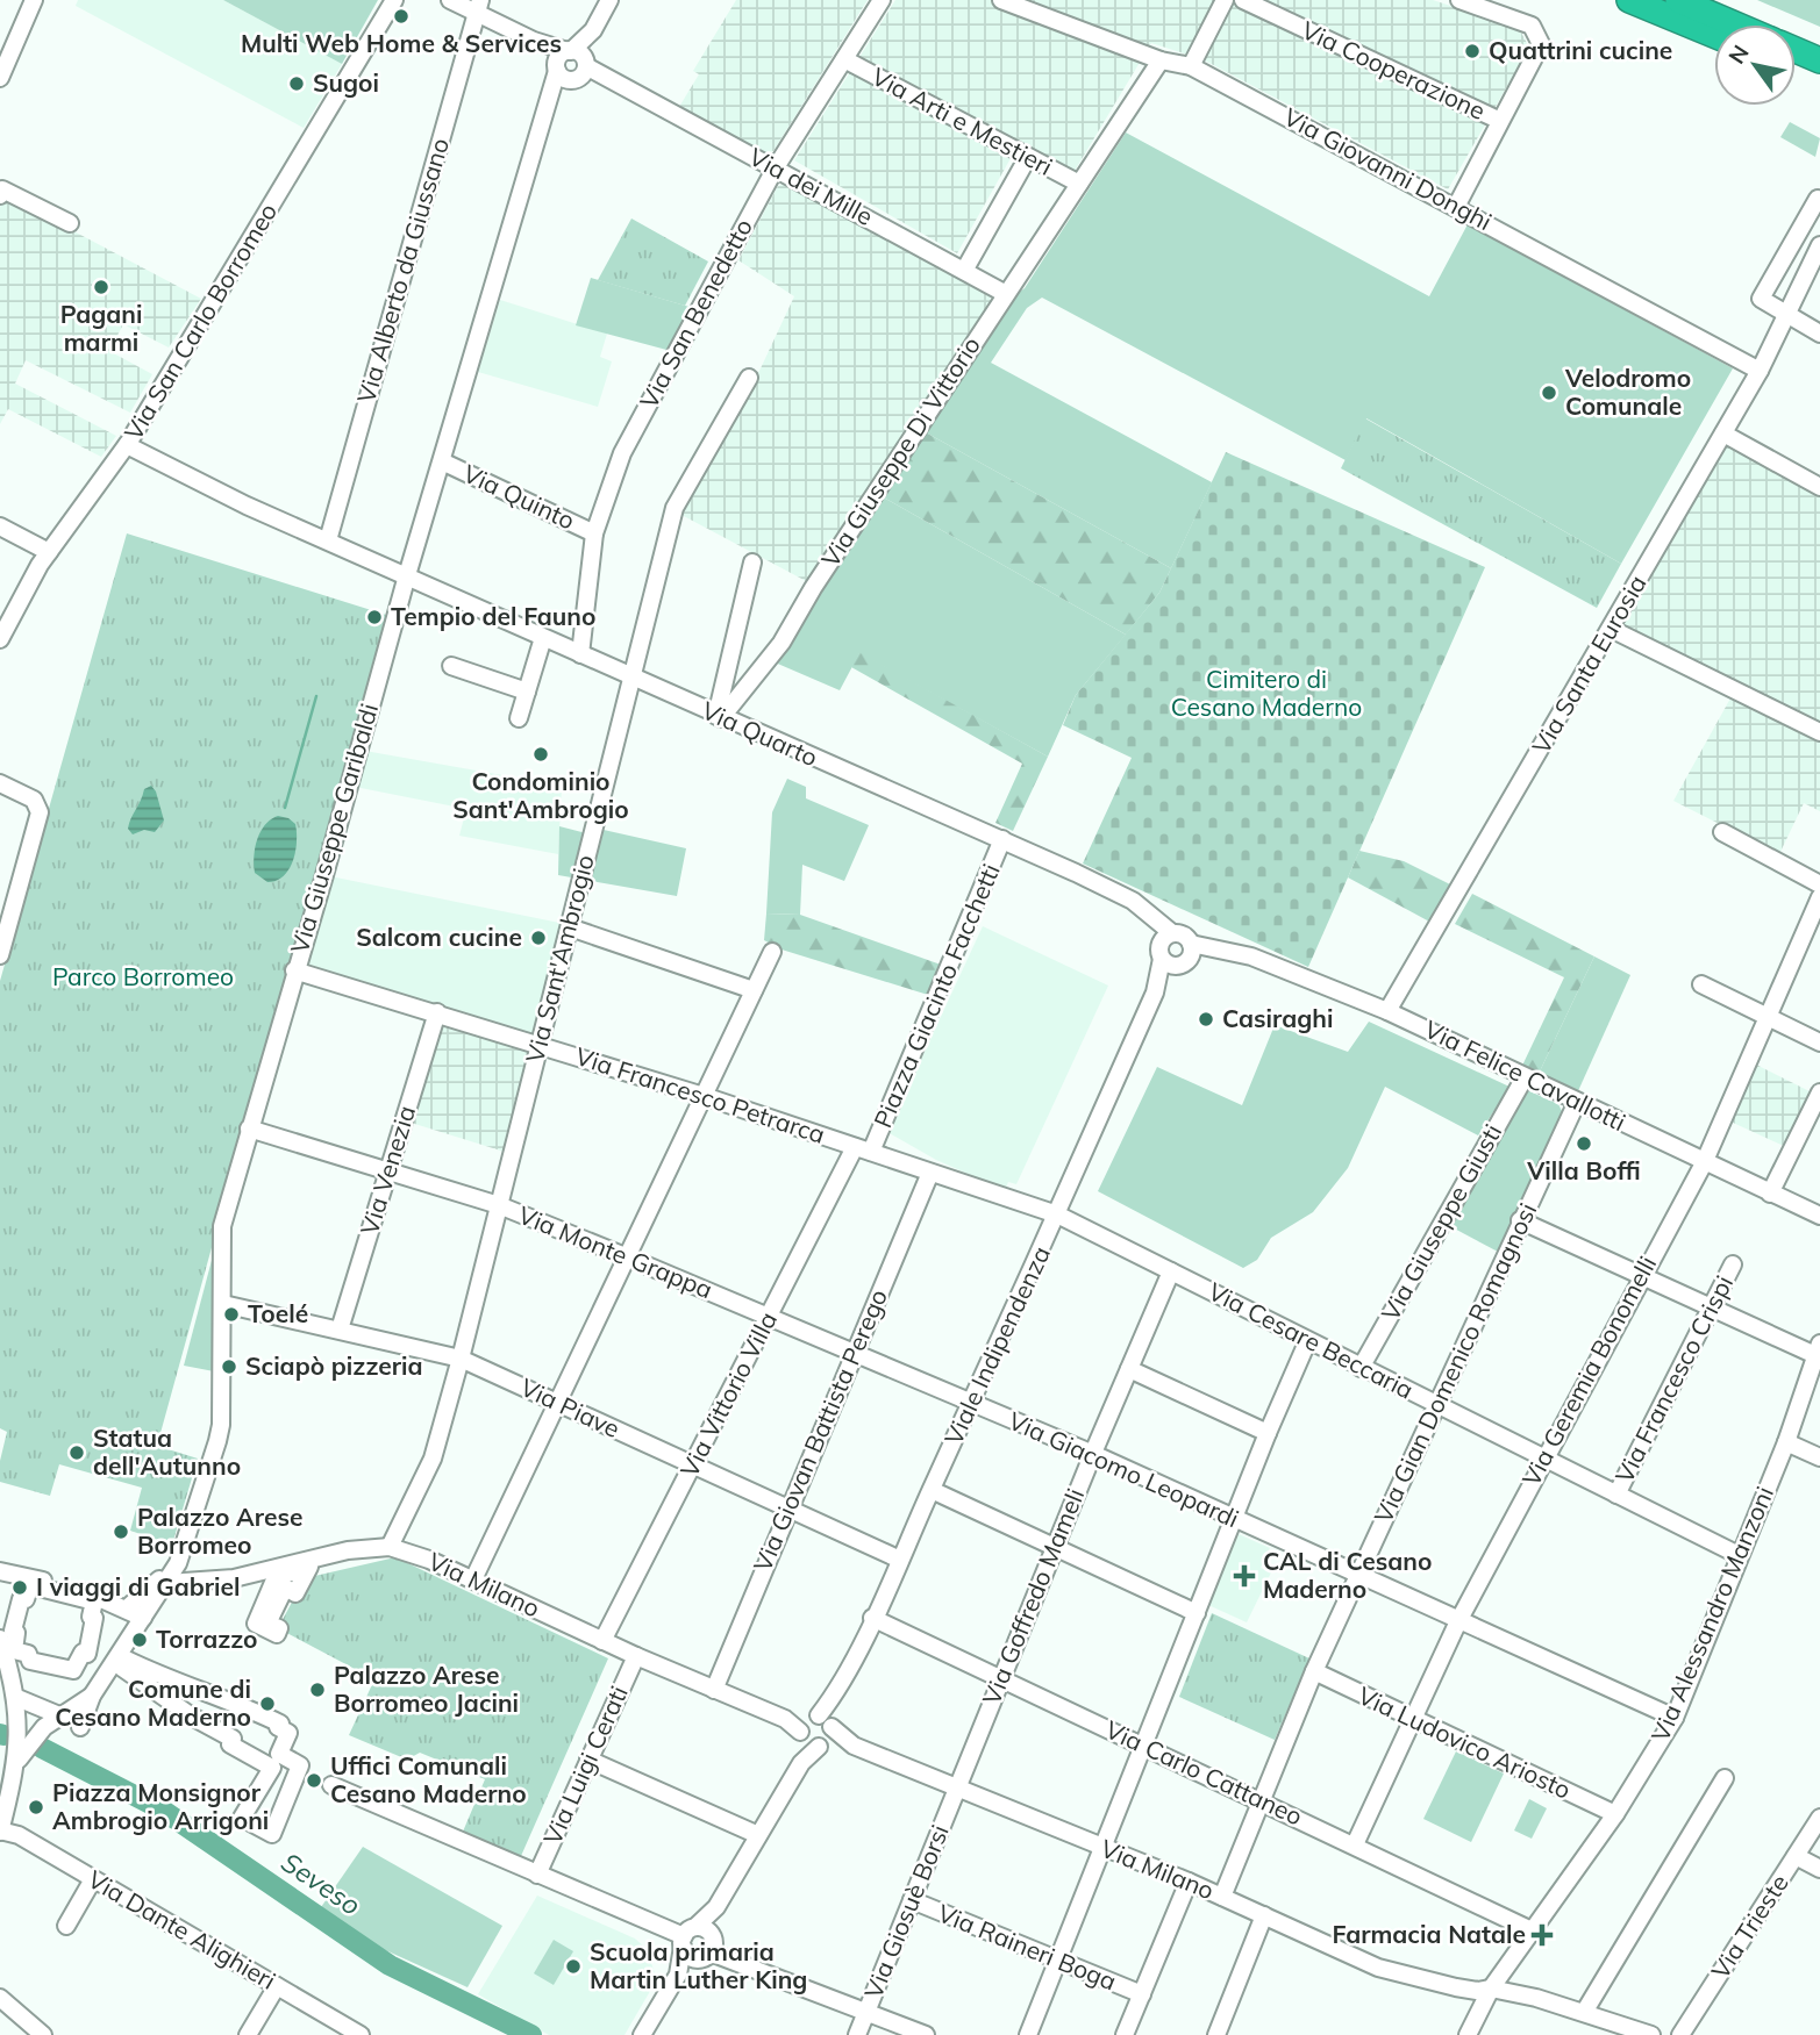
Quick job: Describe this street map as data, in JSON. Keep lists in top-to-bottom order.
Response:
{
  "streets": {
    "street": [
      "Via Cooperazione",
      "Via Arti e Mestieri",
      "Via Giovanni Donghi",
      "Via dei Mille",
      "Via Alberto da Giussano",
      "Via San Benedetto",
      "Via San Carlo Borromeo",
      "Via Giuseppe Di Vittorio",
      "Via Quinto",
      "Via Santa Eurosia",
      "Via Quarto",
      "Via Giuseppe Garibaldi",
      "Via Sant'Ambrogio",
      "Piazza Giacinto Facchetti",
      "Via Felice Cavallotti",
      "Via Francesco Petrarca",
      "Via Venezia",
      "Via Giuseppe Giusti",
      "Via Monte Grappa",
      "Via Cesare Beccaria",
      "Viale Indipendenza",
      "Via Gian Domenico Romagnosi",
      "Via Geremia Bonomelli",
      "Via Francesco Crispi",
      "Via Vittorio Villa",
      "Via Piave",
      "Via Giovan Battista Perego",
      "Via Giacomo Leopardi",
      "Via Milano",
      "Via Goffredo Mameli",
      "Via Alessandro Manzoni",
      "Via Ludovico Ariosto",
      "Via Luigi Cerati",
      "Via Carlo Cattaneo",
      "Via Giosuè Borsi",
      "Via Trieste",
      "Via Dante Alighieri",
      "Via Raineri Boga"
    ]
  },
  "crossings": [
    ["Via Arti e Mestieri", "Via San Benedetto"],
    ["Via Arti e Mestieri", "Via Giuseppe Di Vittorio"],
    ["Via Giovanni Donghi", "Via Giuseppe Di Vittorio"],
    ["Via Giovanni Donghi", "Via Santa Eurosia"],
    ["Via dei Mille", "Via San Benedetto"],
    ["Via dei Mille", "Via Giuseppe Di Vittorio"],
    ["Via dei Mille", "Via Giuseppe Garibaldi"],
    ["Via Alberto da Giussano", "Via Quarto"],
    ["Via San Benedetto", "Via Quinto"],
    ["Via San Benedetto", "Via Quarto"],
    ["Via San Carlo Borromeo", "Via Quarto"],
    ["Via Giuseppe Di Vittorio", "Via Quarto"],
    ["Via Quinto", "Via Giuseppe Garibaldi"],
    ["Via Santa Eurosia", "Via Felice Cavallotti"],
    ["Via Quarto", "Via Giuseppe Garibaldi"],
    ["Via Quarto", "Via Sant'Ambrogio"],
    ["Via Quarto", "Piazza Giacinto Facchetti"],
    ["Via Quarto", "Via Felice Cavallotti"],
    ["Via Quarto", "Viale Indipendenza"],
    ["Via Giuseppe Garibaldi", "Via Francesco Petrarca"],
    ["Via Giuseppe Garibaldi", "Via Monte Grappa"],
    ["Via Giuseppe Garibaldi", "Via Piave"],
    ["Via Giuseppe Garibaldi", "Via Milano"],
    ["Via Sant'Ambrogio", "Via Francesco Petrarca"],
    ["Via Sant'Ambrogio", "Via Monte Grappa"],
    ["Via Sant'Ambrogio", "Via Piave"],
    ["Via Sant'Ambrogio", "Via Milano"],
    ["Piazza Giacinto Facchetti", "Via Francesco Petrarca"],
    ["Piazza Giacinto Facchetti", "Via Vittorio Villa"],
    ["Via Felice Cavallotti", "Via Giuseppe Giusti"],
    ["Via Felice Cavallotti", "Viale Indipendenza"],
    ["Via Felice Cavallotti", "Via Gian Domenico Romagnosi"],
    ["Via Felice Cavallotti", "Via Geremia Bonomelli"],
    ["Via Francesco Petrarca", "Via Venezia"],
    ["Via Francesco Petrarca", "Via Cesare Beccaria"],
    ["Via Francesco Petrarca", "Viale Indipendenza"],
    ["Via Francesco Petrarca", "Via Vittorio Villa"],
    ["Via Francesco Petrarca", "Via Giovan Battista Perego"],
    ["Via Venezia", "Via Monte Grappa"],
    ["Via Venezia", "Via Piave"],
    ["Via Giuseppe Giusti", "Via Cesare Beccaria"],
    ["Via Monte Grappa", "Viale Indipendenza"],
    ["Via Monte Grappa", "Via Vittorio Villa"],
    ["Via Monte Grappa", "Via Giovan Battista Perego"],
    ["Via Monte Grappa", "Via Giacomo Leopardi"],
    ["Via Cesare Beccaria", "Viale Indipendenza"],
    ["Via Cesare Beccaria", "Via Gian Domenico Romagnosi"],
    ["Via Cesare Beccaria", "Via Geremia Bonomelli"],
    ["Via Cesare Beccaria", "Via Francesco Crispi"],
    ["Via Cesare Beccaria", "Via Goffredo Mameli"],
    ["Via Cesare Beccaria", "Via Alessandro Manzoni"],
    ["Viale Indipendenza", "Via Piave"],
    ["Viale Indipendenza", "Via Giacomo Leopardi"],
    ["Viale Indipendenza", "Via Milano"],
    ["Viale Indipendenza", "Via Carlo Cattaneo"],
    ["Via Gian Domenico Romagnosi", "Via Giacomo Leopardi"],
    ["Via Gian Domenico Romagnosi", "Via Milano"],
    ["Via Gian Domenico Romagnosi", "Via Ludovico Ariosto"],
    ["Via Gian Domenico Romagnosi", "Via Carlo Cattaneo"],
    ["Via Geremia Bonomelli", "Via Giacomo Leopardi"],
    ["Via Geremia Bonomelli", "Via Ludovico Ariosto"],
    ["Via Geremia Bonomelli", "Via Carlo Cattaneo"],
    ["Via Vittorio Villa", "Via Piave"],
    ["Via Vittorio Villa", "Via Milano"],
    ["Via Piave", "Via Giovan Battista Perego"],
    ["Via Giovan Battista Perego", "Via Milano"],
    ["Via Giacomo Leopardi", "Via Goffredo Mameli"],
    ["Via Giacomo Leopardi", "Via Alessandro Manzoni"],
    ["Via Milano", "Via Goffredo Mameli"],
    ["Via Milano", "Via Alessandro Manzoni"],
    ["Via Milano", "Via Luigi Cerati"],
    ["Via Milano", "Via Giosuè Borsi"],
    ["Via Goffredo Mameli", "Via Carlo Cattaneo"],
    ["Via Goffredo Mameli", "Via Giosuè Borsi"],
    ["Via Alessandro Manzoni", "Via Ludovico Ariosto"],
    ["Via Alessandro Manzoni", "Via Carlo Cattaneo"],
    ["Via Giosuè Borsi", "Via Raineri Boga"]
  ],
  "water": ["Seveso"],
  "parks": ["Cimitero di Cesano Maderno", "Parco Borromeo"],
  "places": {
    "other": [
      "Multi Web Home & Services",
      "Quattrini cucine",
      "Sugoi",
      "Pagani marmi",
      "Velodromo Comunale",
      "Tempio del Fauno",
      "Condominio Sant'Ambrogio",
      "Salcom cucine",
      "Casiraghi",
      "Villa Boffi",
      "Toelé",
      "Sciapò pizzeria",
      "Statua dell'Autunno",
      "Palazzo Arese Borromeo",
      "I viaggi di Gabriel",
      "Torrazzo",
      "Palazzo Arese Borromeo Jacini",
      "Comune di Cesano Maderno",
      "Uffici Comunali Cesano Maderno",
      "Piazza Monsignor Ambrogio Arrigoni",
      "Scuola primaria Martin Luther King"
    ],
    "health": ["CAL di Cesano Maderno", "Farmacia Natale"]
  },
  "north": "top left"
}
